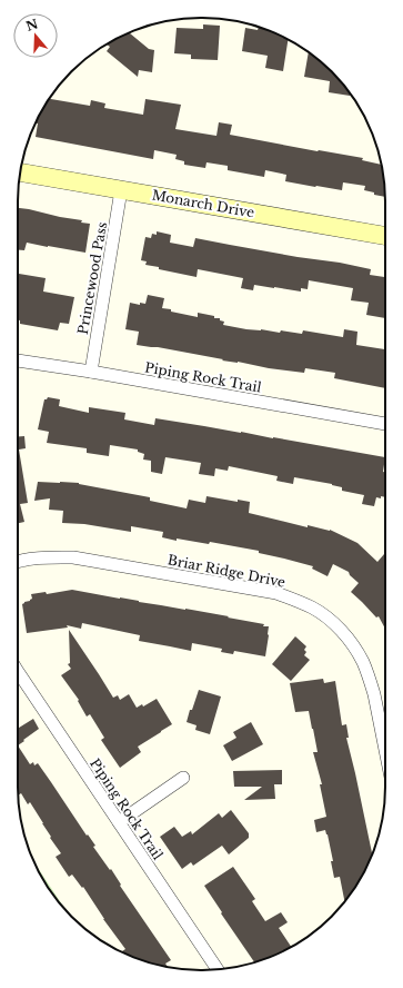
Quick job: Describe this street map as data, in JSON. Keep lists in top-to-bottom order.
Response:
{
  "streets": {
    "street": [
      "Monarch Drive",
      "Princewood Pass",
      "Piping Rock Trail",
      "Briar Ridge Drive"
    ]
  },
  "crossings": [
    ["Monarch Drive", "Princewood Pass"],
    ["Princewood Pass", "Piping Rock Trail"]
  ],
  "north": "top"
}
